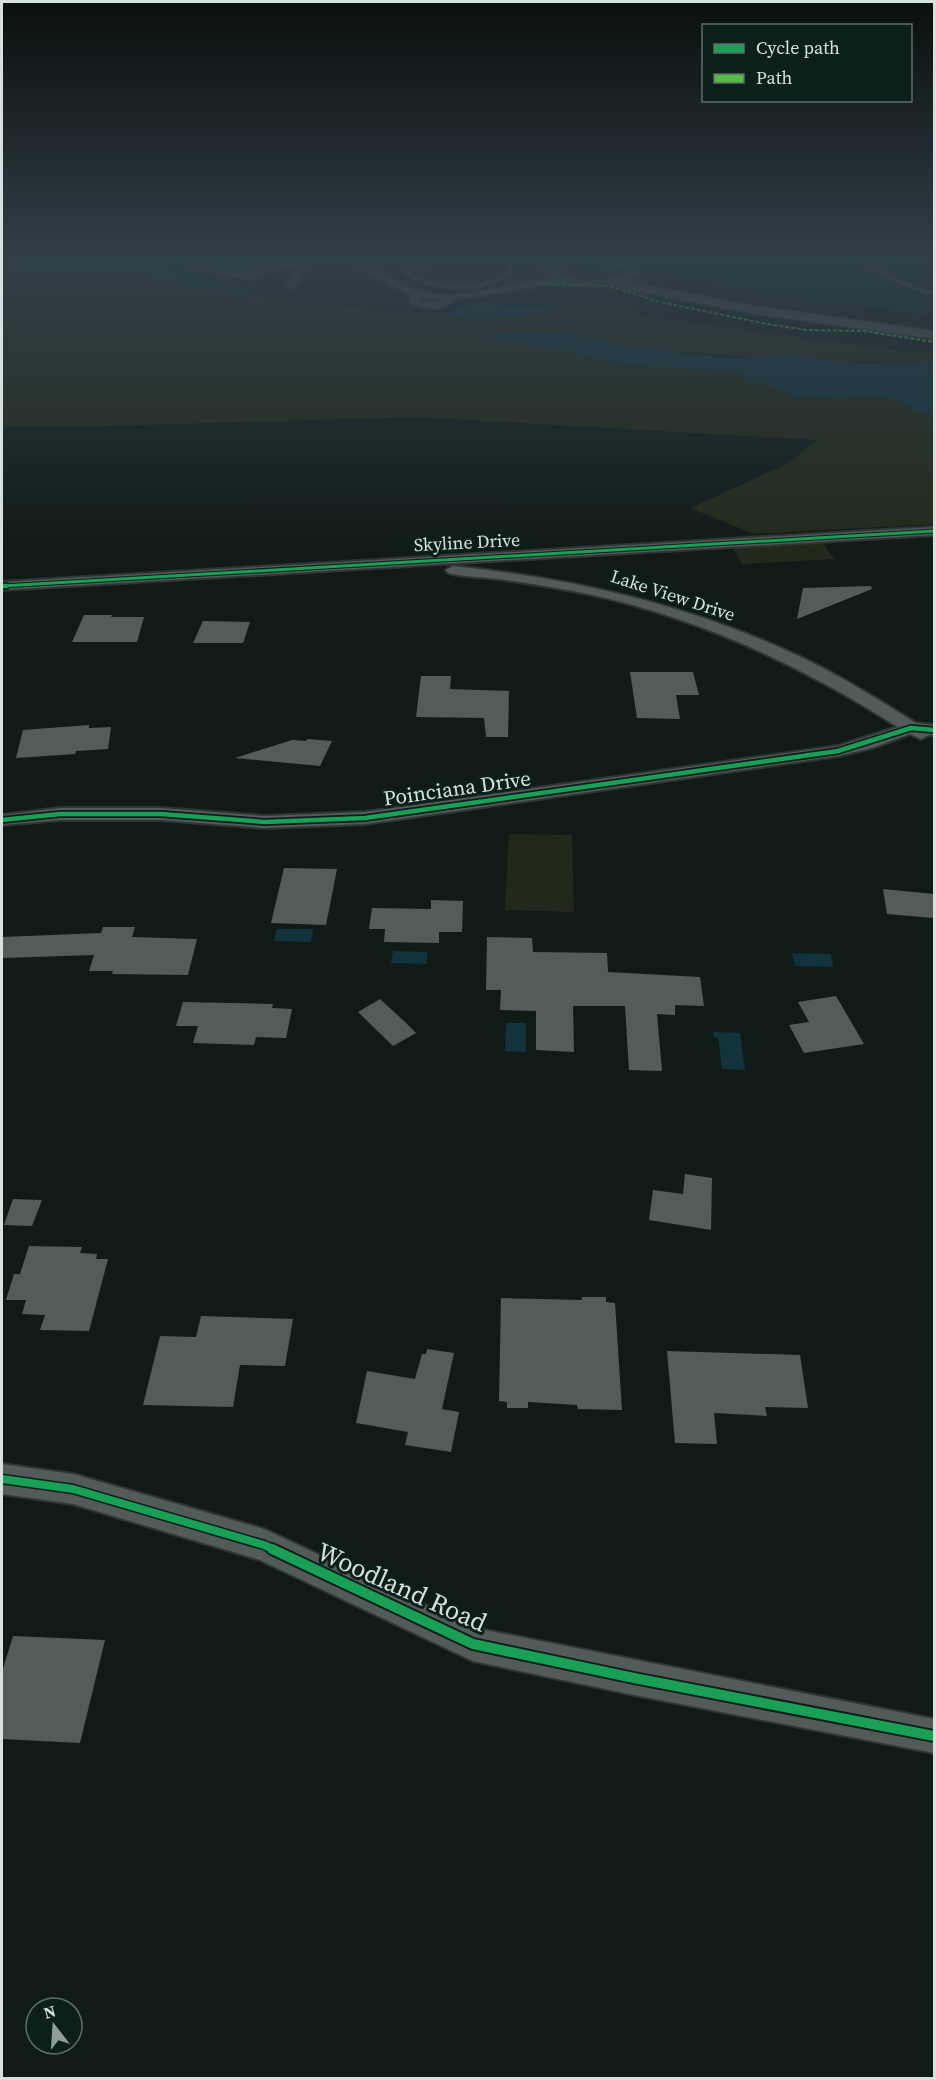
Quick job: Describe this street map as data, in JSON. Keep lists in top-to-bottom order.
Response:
{
  "streets": {
    "street": [
      "Skyline Drive",
      "Lake View Drive",
      "Poinciana Drive",
      "Woodland Road"
    ]
  },
  "crossings": [
    ["Skyline Drive", "Lake View Drive"],
    ["Lake View Drive", "Poinciana Drive"]
  ],
  "legend": ["Cycle path", "Path"],
  "north": "top"
}
